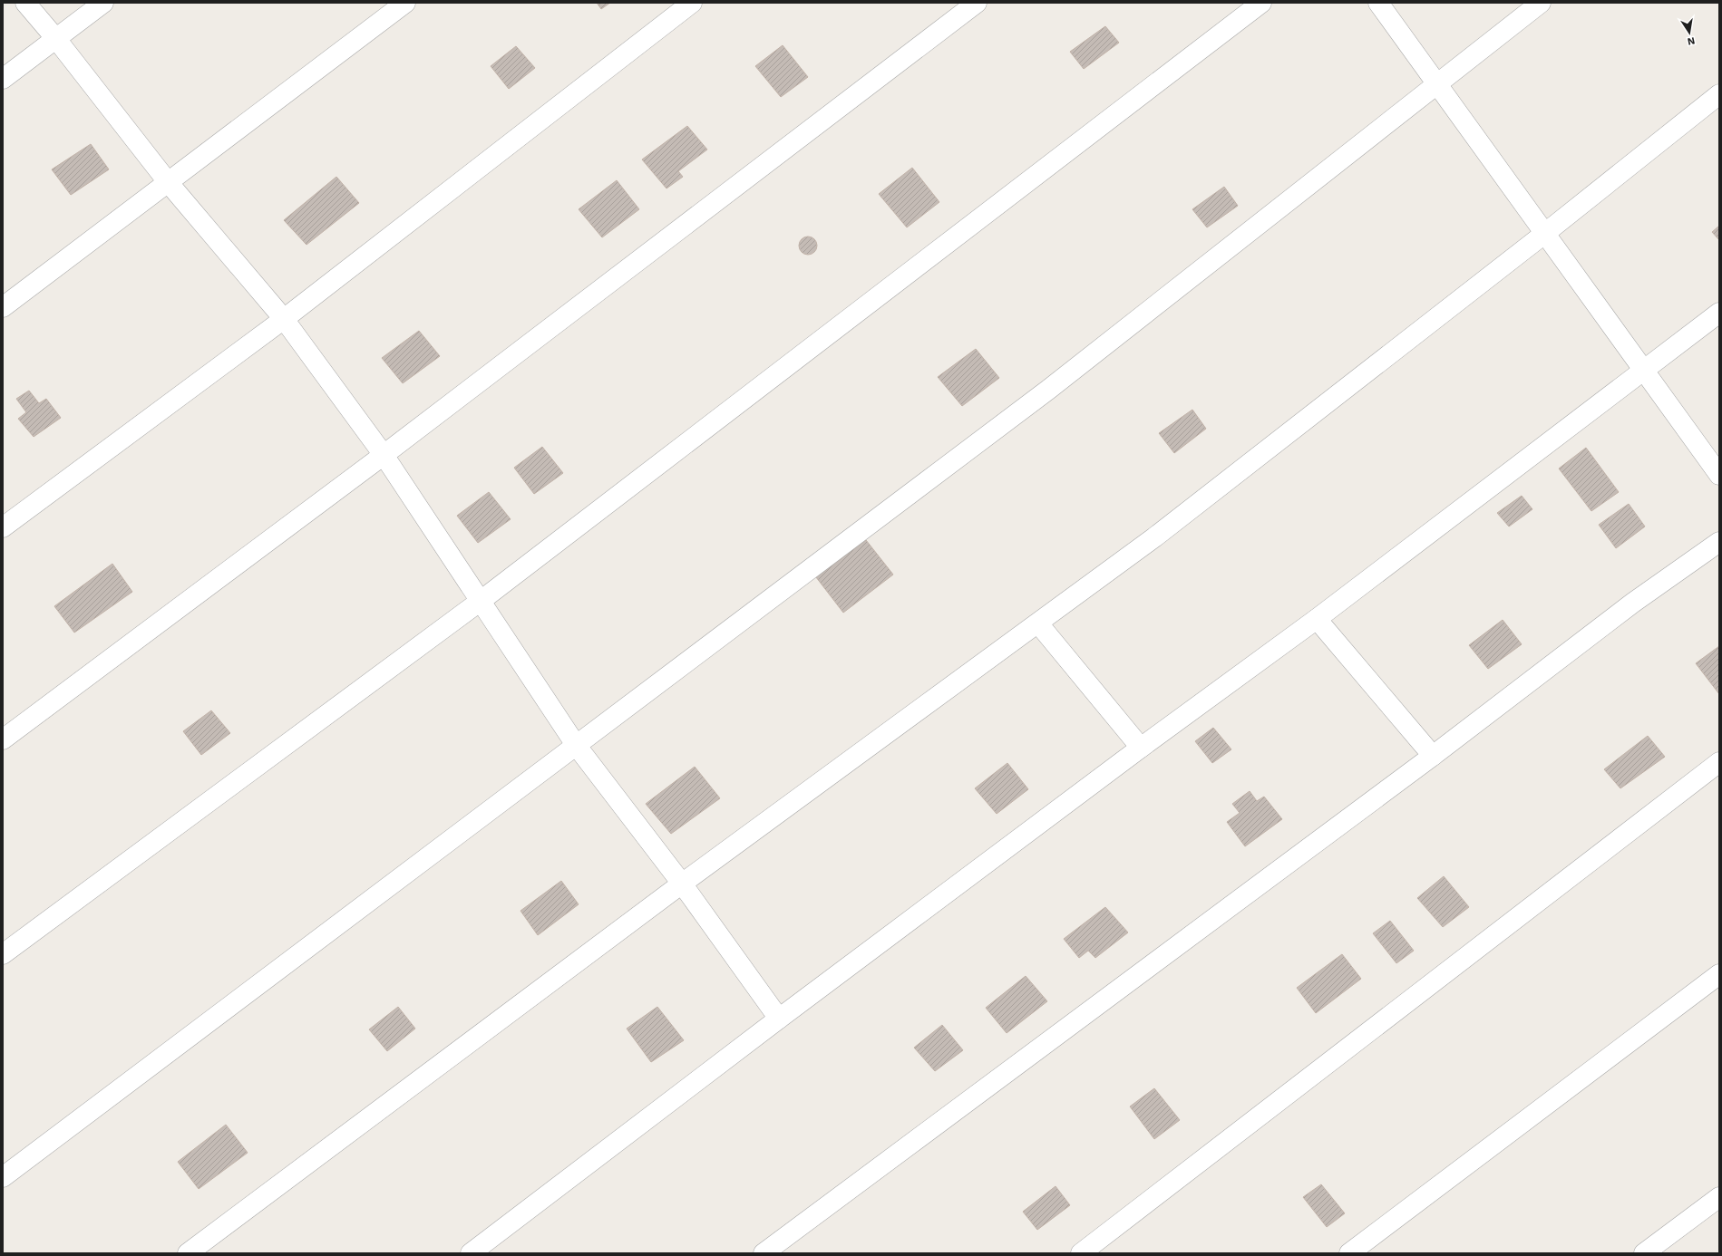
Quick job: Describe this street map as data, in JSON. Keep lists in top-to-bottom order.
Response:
{
  "north": "bottom"
}
